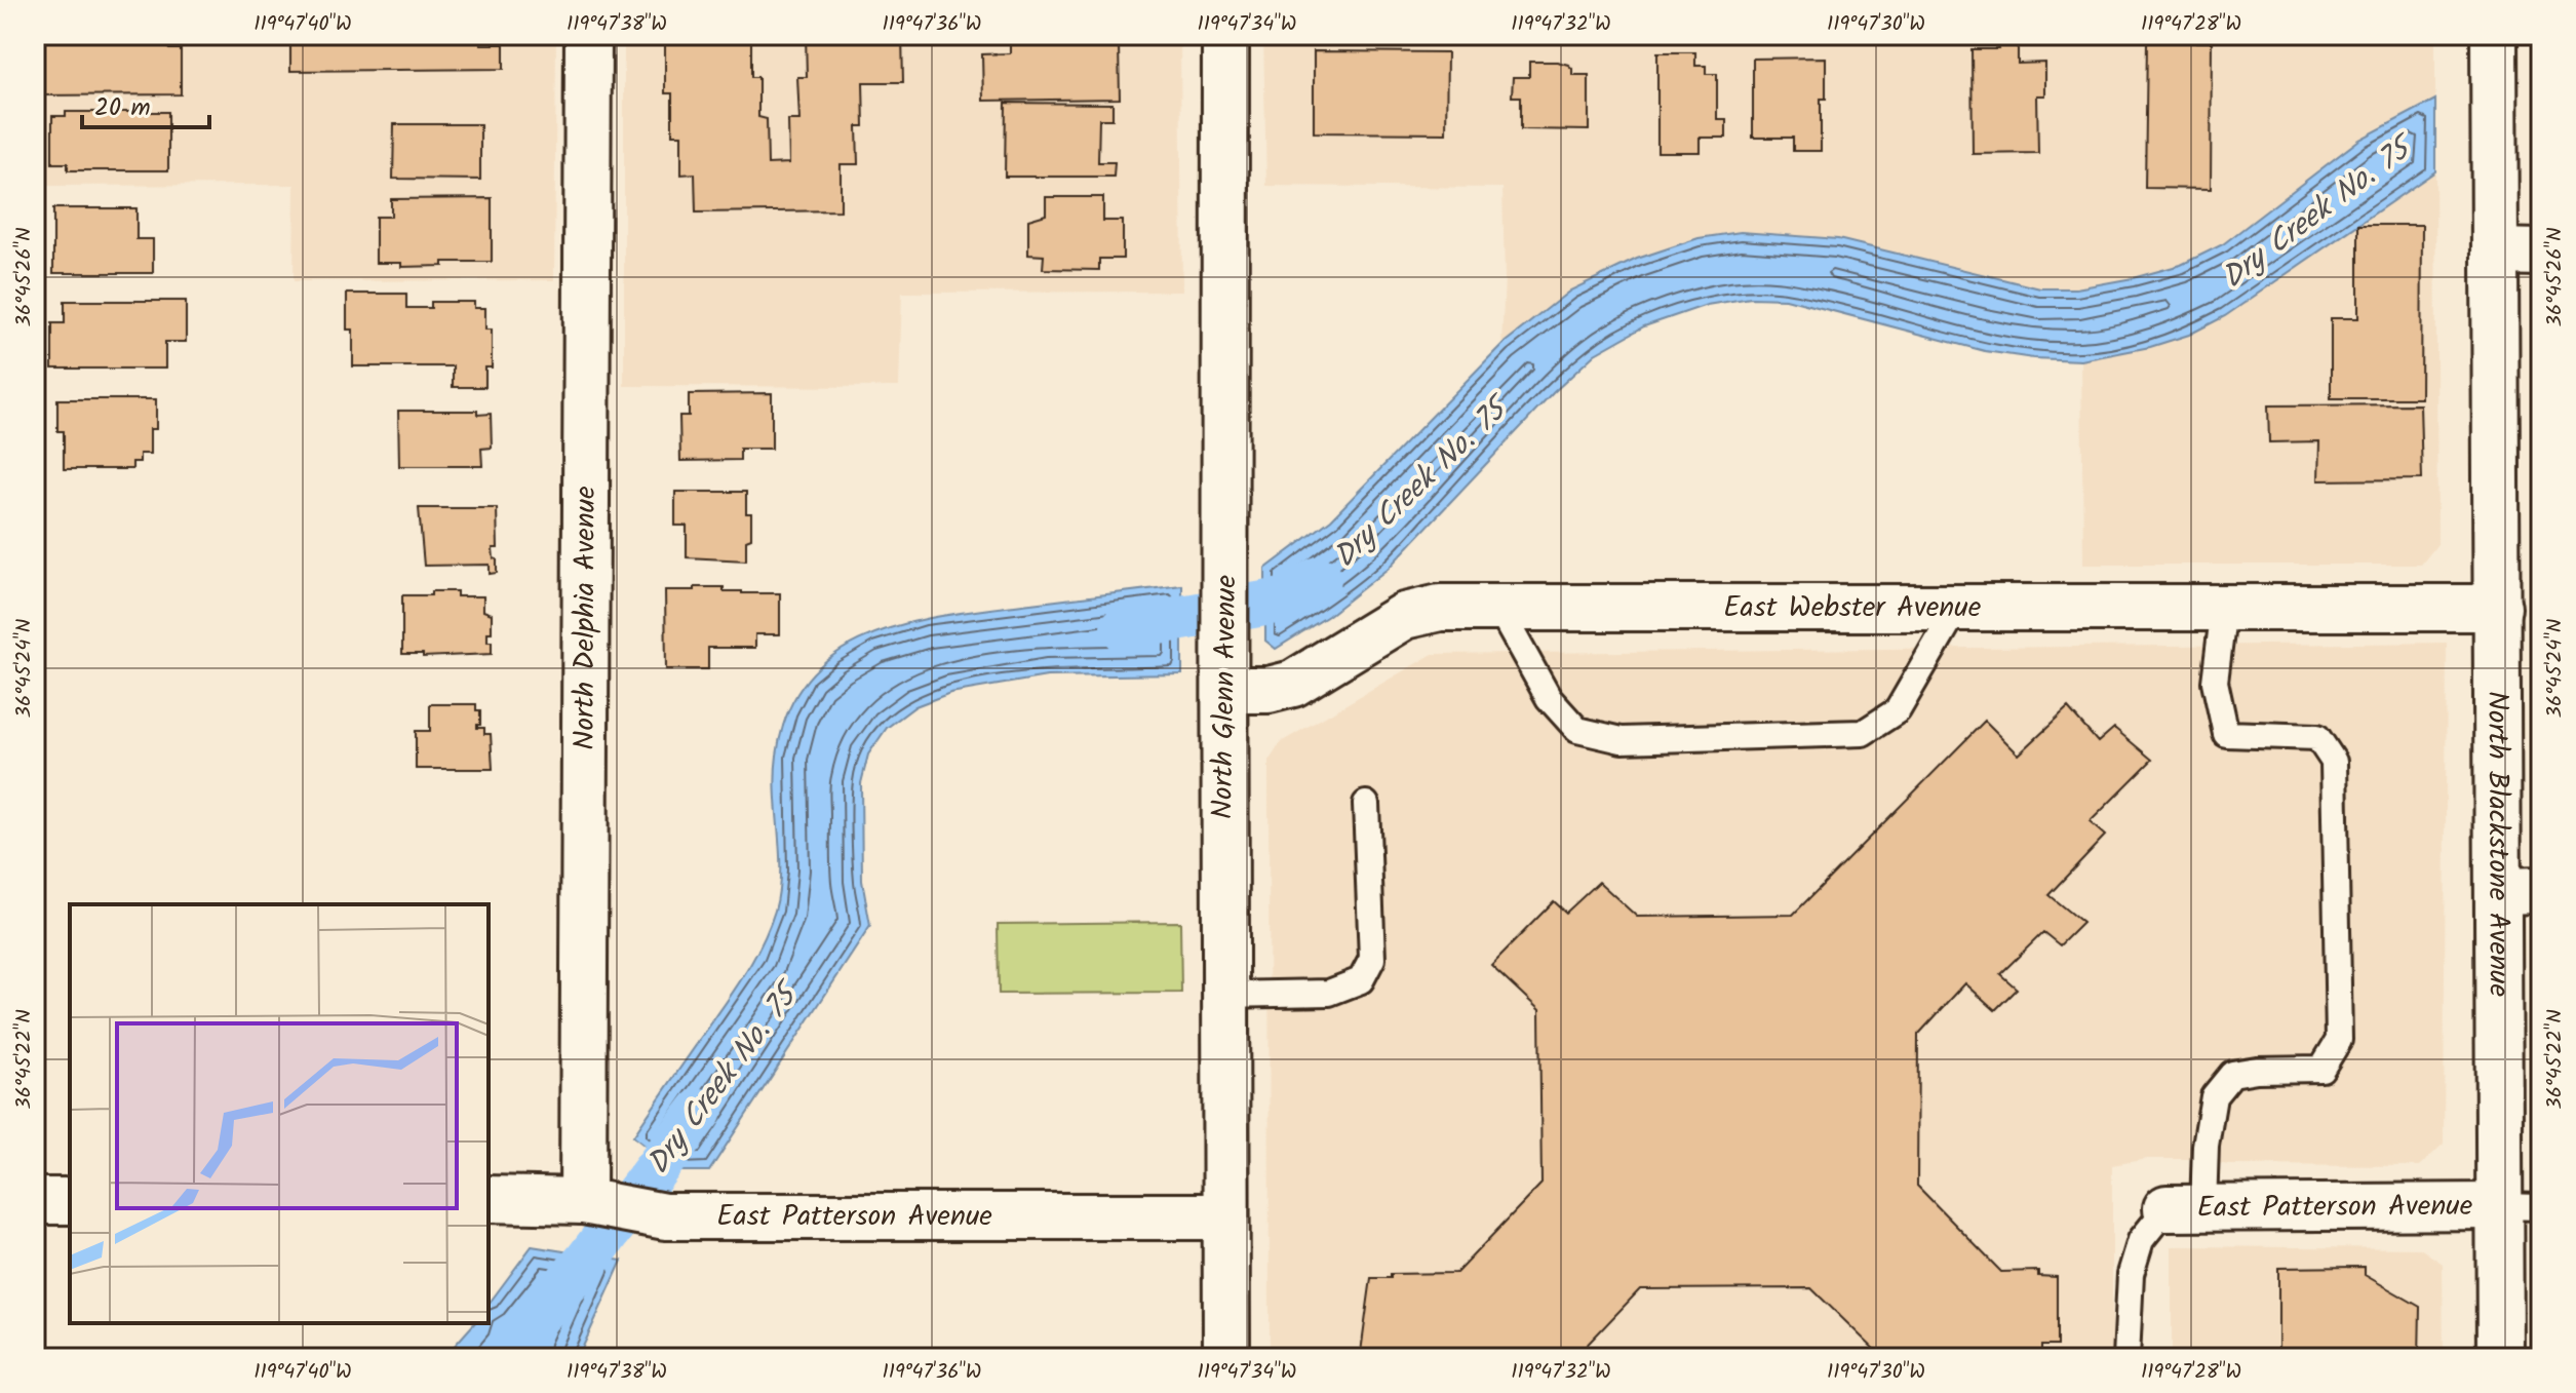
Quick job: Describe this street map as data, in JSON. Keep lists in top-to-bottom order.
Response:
{
  "streets": {
    "street": [
      "East Webster Avenue",
      "North Delphia Avenue",
      "North Glenn Avenue",
      "North Blackstone Avenue",
      "East Patterson Avenue"
    ]
  },
  "crossings": [
    ["East Webster Avenue", "North Glenn Avenue"],
    ["East Webster Avenue", "North Blackstone Avenue"],
    ["North Delphia Avenue", "East Patterson Avenue"],
    ["North Glenn Avenue", "East Patterson Avenue"],
    ["North Blackstone Avenue", "East Patterson Avenue"]
  ],
  "water": ["Dry Creek No. 75"],
  "scale_bar": "20 m",
  "coordinates": [
    "119°47'40\"W",
    "119°47'38\"W",
    "119°47'36\"W",
    "119°47'34\"W",
    "119°47'32\"W",
    "119°47'30\"W",
    "119°47'28\"W",
    "36°45'26\"N",
    "36°45'24\"N",
    "36°45'22\"N"
  ]
}
